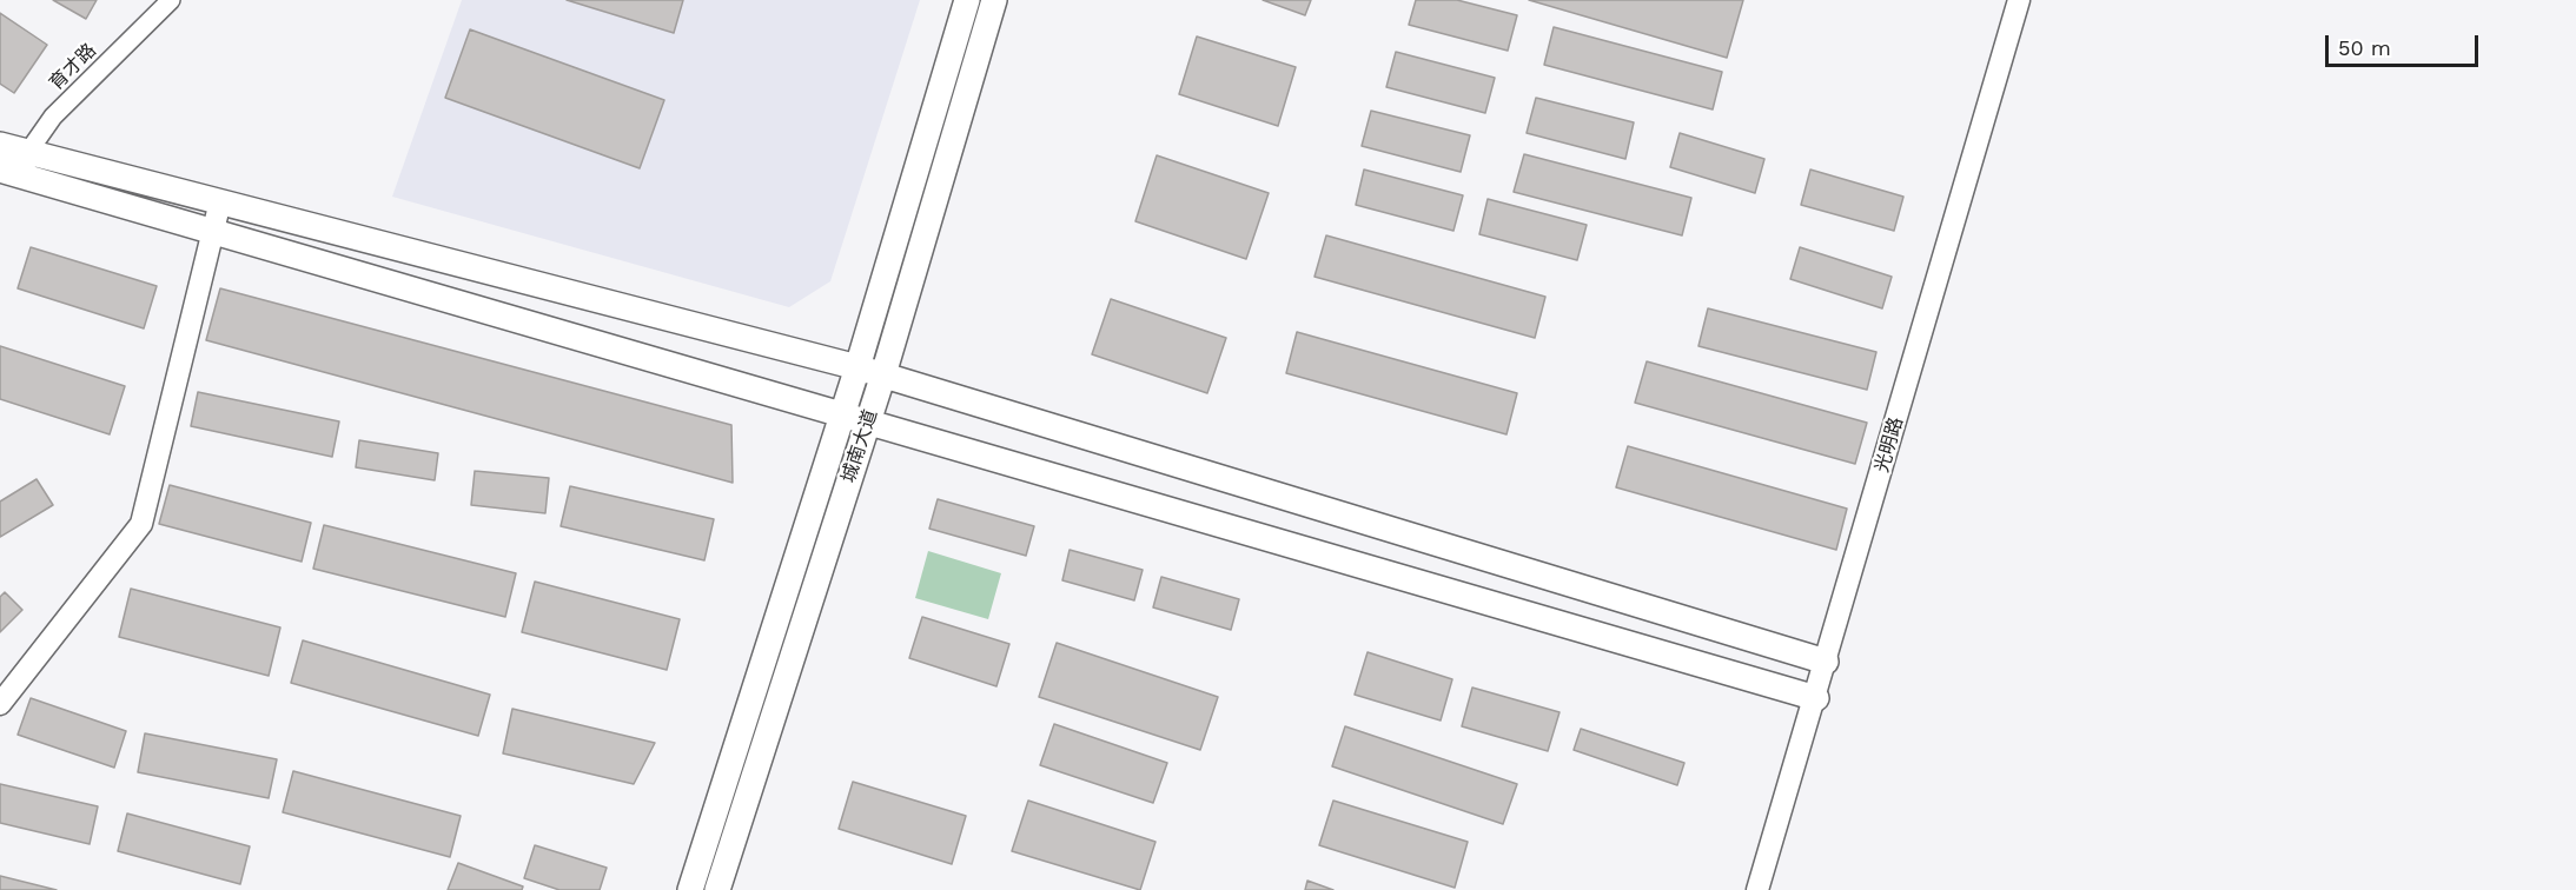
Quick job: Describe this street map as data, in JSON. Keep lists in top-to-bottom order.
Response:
{
  "streets": {
    "main road": ["城南大道"],
    "street": ["育才路", "光明路"]
  },
  "scale_bar": "50 m"
}
